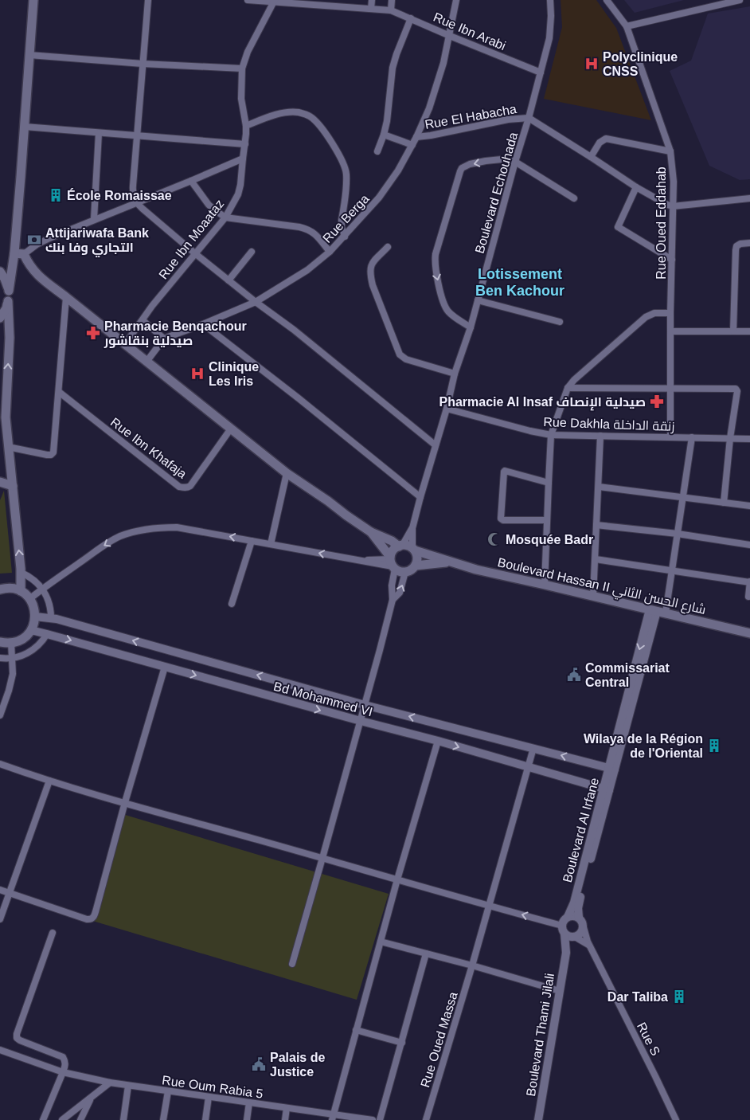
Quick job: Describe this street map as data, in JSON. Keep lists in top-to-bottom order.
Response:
{
  "streets": {
    "main road": ["Boulevard Hassan II شارع الحسن الثاني"],
    "street": [
      "Rue Ibn Arabi",
      "Rue El Habacha",
      "Boulevard Echouhada",
      "Rue Berga",
      "Rue Oued Eddahab",
      "Rue Ibn Moaataz",
      "Rue Dakhla زنقة الداخلة",
      "Rue Ibn Khafaja",
      "Bd Mohammed VI",
      "Boulevard Al Irfane",
      "Boulevard Thami Jilali",
      "Rue S",
      "Rue Oued Massa",
      "Rue Oum Rabia 5"
    ]
  },
  "crossings": [
    ["Rue Ibn Arabi", "Boulevard Echouhada"],
    ["Rue Ibn Arabi", "Rue Berga"],
    ["Rue El Habacha", "Boulevard Echouhada"],
    ["Rue El Habacha", "Rue Berga"],
    ["Boulevard Echouhada", "Rue Dakhla زنقة الداخلة"],
    ["Boulevard Echouhada", "Boulevard Hassan II شارع الحسن الثاني"],
    ["Rue Oued Eddahab", "Rue Dakhla زنقة الداخلة"],
    ["Boulevard Hassan II شارع الحسن الثاني", "Boulevard Al Irfane"],
    ["Bd Mohammed VI", "Boulevard Al Irfane"],
    ["Bd Mohammed VI", "Rue Oued Massa"],
    ["Boulevard Al Irfane", "Rue S"]
  ],
  "districts": ["Lotissement Ben Kachour"],
  "places": {
    "hospital": ["Polyclinique CNSS", "Clinique Les Iris"],
    "building": ["École Romaissae", "Wilaya de la Région de l'Oriental", "Dar Taliba"],
    "bank": ["Attijariwafa Bank التجاري وفا بنك"],
    "pharmacy": ["Pharmacie Benqachour صيدلية بنقاشور", "Pharmacie Al Insaf صيدلية الإنصاف"],
    "mosque": ["Mosquée Badr"],
    "public building": ["Commissariat Central", "Palais de Justice"]
  }
}
